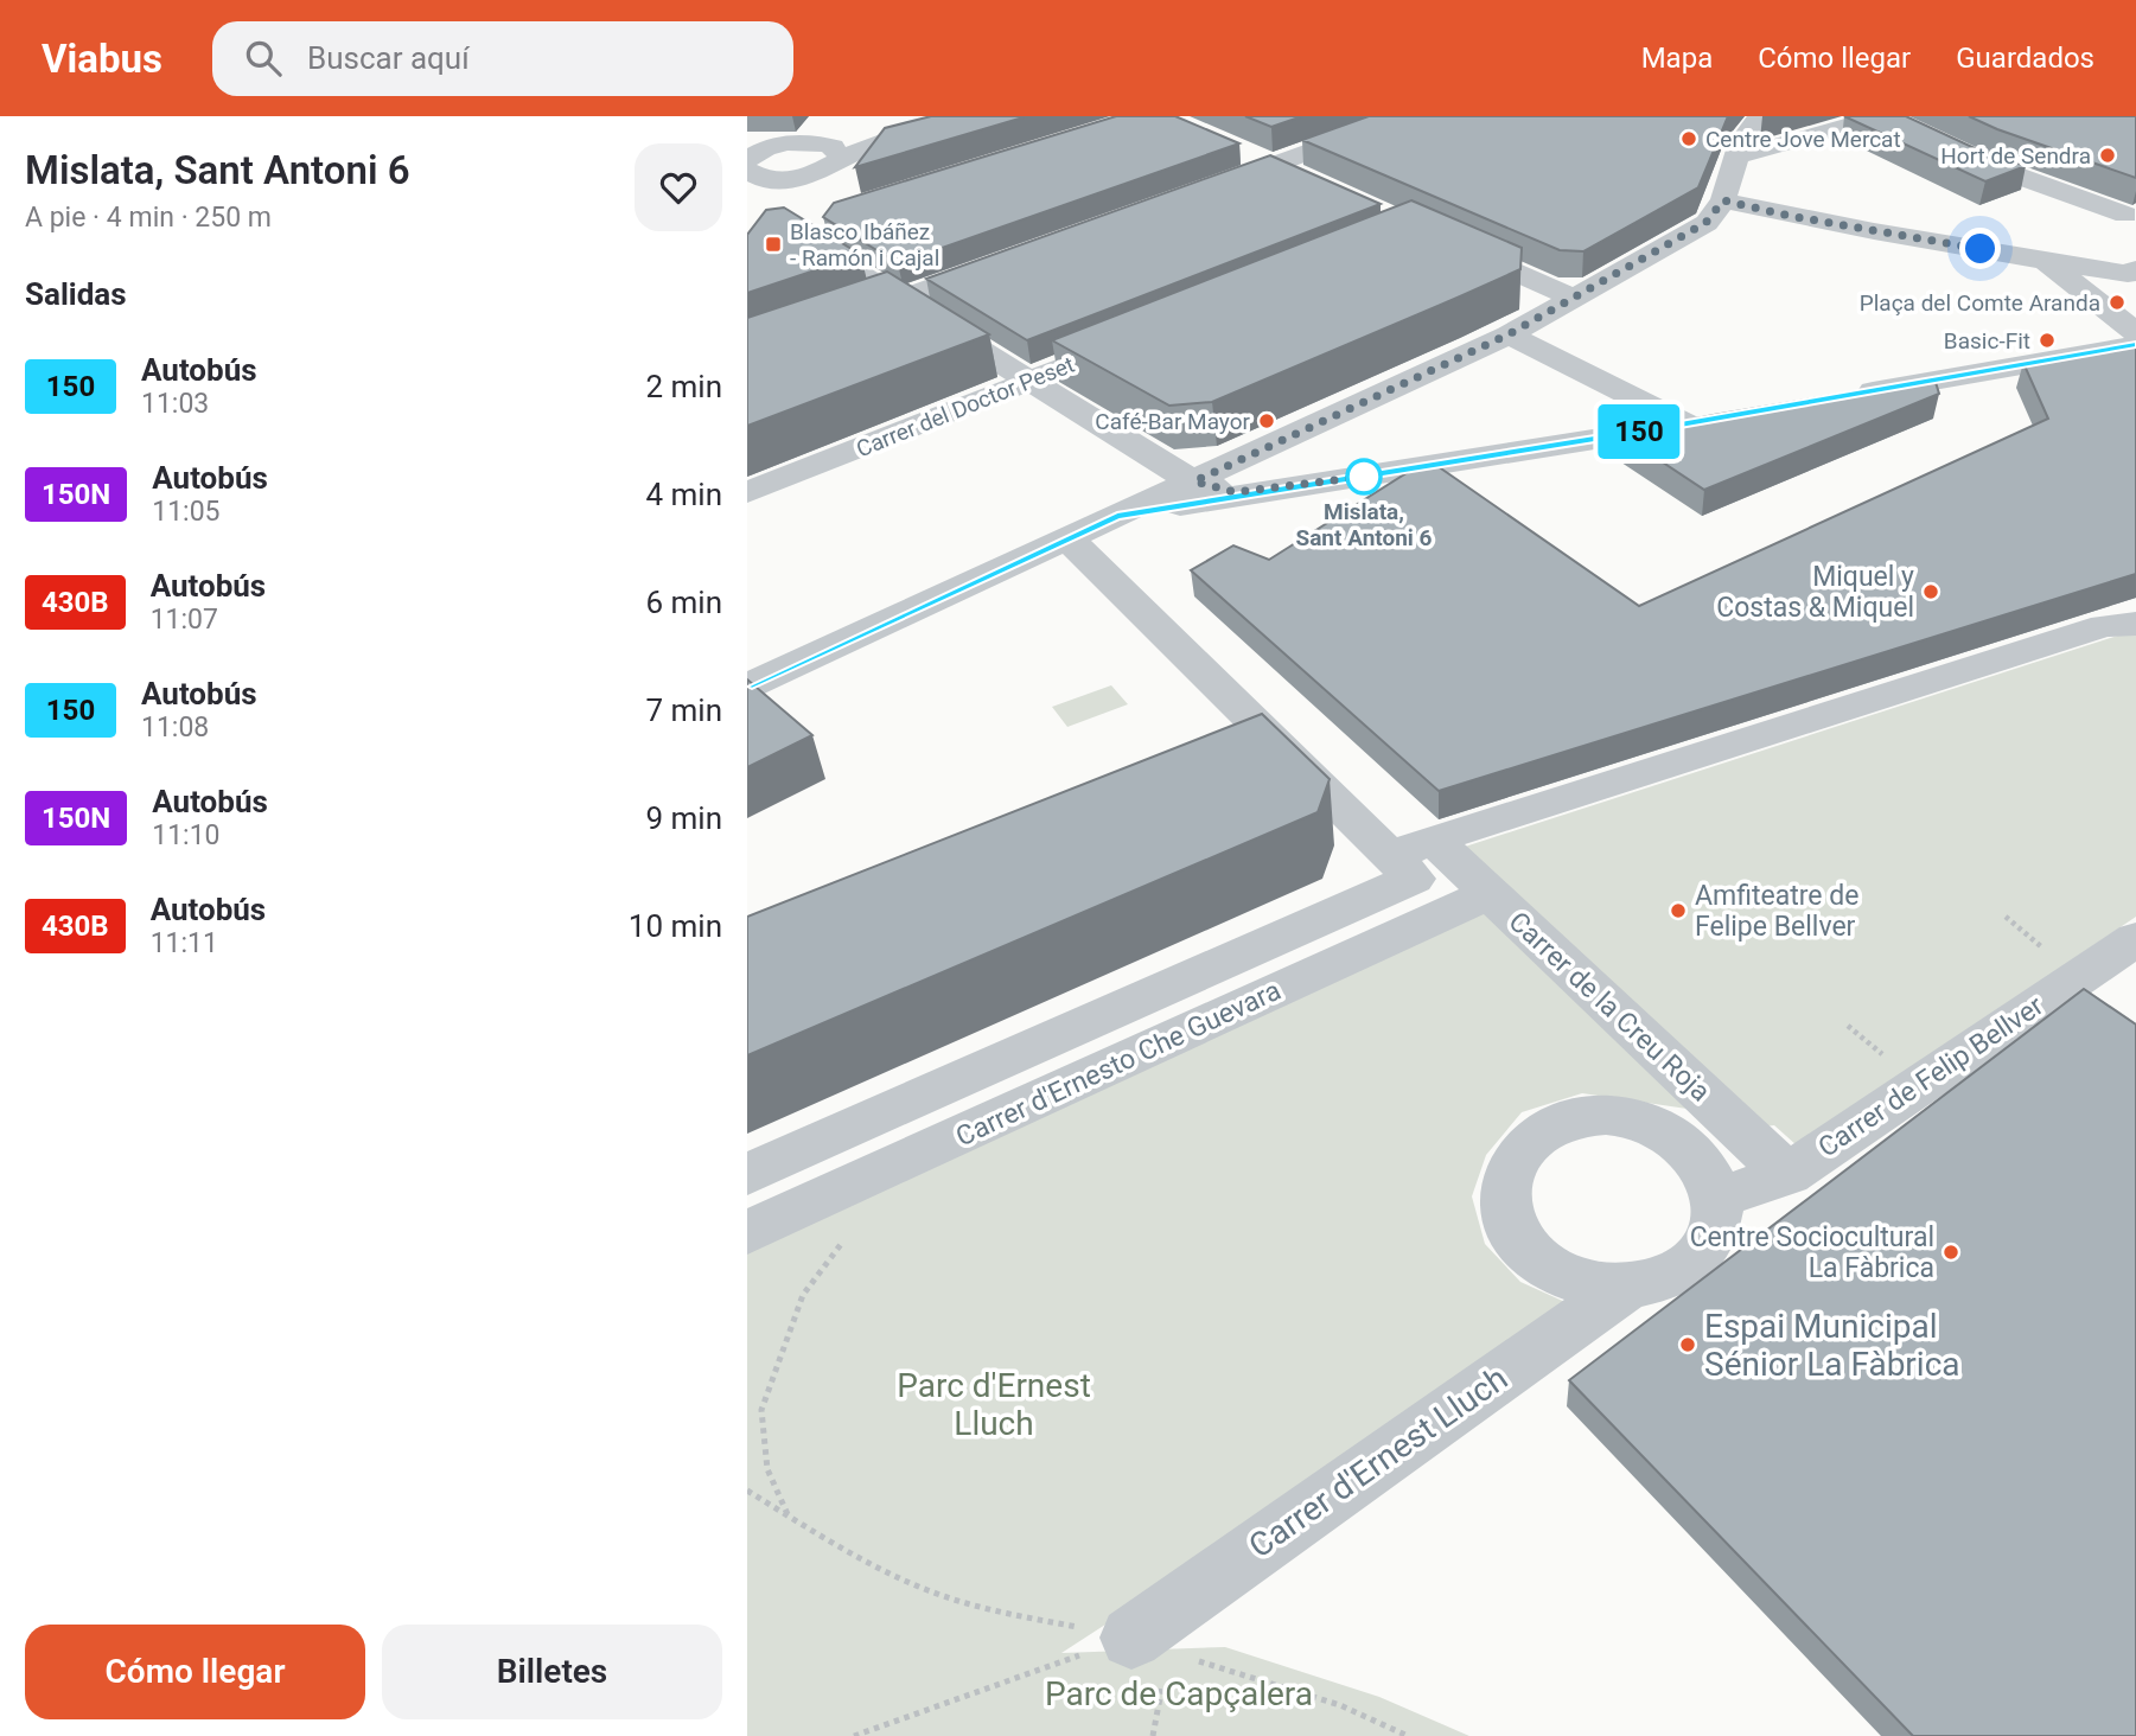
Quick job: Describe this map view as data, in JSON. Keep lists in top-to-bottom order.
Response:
{
  "streets": {
    "street": [
      "Carrer del Doctor Peset",
      "Carrer de la Creu Roja",
      "Carrer d'Ernesto Che Guevara",
      "Carrer de Felip Bellver",
      "Carrer d'Ernest Lluch"
    ]
  },
  "crossings": [
    ["Carrer de la Creu Roja", "Carrer d'Ernesto Che Guevara"],
    ["Carrer de la Creu Roja", "Carrer de Felip Bellver"],
    ["Carrer de Felip Bellver", "Carrer d'Ernest Lluch"]
  ],
  "parks": ["Parc d'Ernest Lluch", "Parc de Capçalera"],
  "places": {
    "other": [
      "Centre Jove Mercat",
      "Hort de Sendra",
      "Plaça del Comte Aranda",
      "Basic-Fit",
      "Café-Bar Mayor",
      "Mislata, Sant Antoni 6",
      "Miquel y Costas & Miquel",
      "Amfiteatre de Felipe Bellver",
      "Centre Sociocultural La Fàbrica",
      "Espai Municipal Sénior La Fàbrica"
    ],
    "transit": ["Blasco Ibáñez - Ramón i Cajal"]
  },
  "lines": ["bus line 150"],
  "page": {
    "header": "Viabus",
    "search": "Buscar aquí",
    "nav": ["Mapa", "Cómo llegar", "Guardados"],
    "heading": [
      ["Mislata, Sant Antoni 6", "A pie · 4 min · 250 m"],
      "Salidas"
    ],
    "on_map": "150",
    "list": [
      {
        "mark": "150",
        "name": "Autobús",
        "note": "11:03",
        "value": "2 min"
      },
      {
        "mark": "150N",
        "name": "Autobús",
        "note": "11:05",
        "value": "4 min"
      },
      {
        "mark": "430B",
        "name": "Autobús",
        "note": "11:07",
        "value": "6 min"
      },
      {
        "mark": "150",
        "name": "Autobús",
        "note": "11:08",
        "value": "7 min"
      },
      {
        "mark": "150N",
        "name": "Autobús",
        "note": "11:10",
        "value": "9 min"
      },
      {
        "mark": "430B",
        "name": "Autobús",
        "note": "11:11",
        "value": "10 min"
      }
    ],
    "buttons": ["Cómo llegar", "Billetes"]
  }
}
